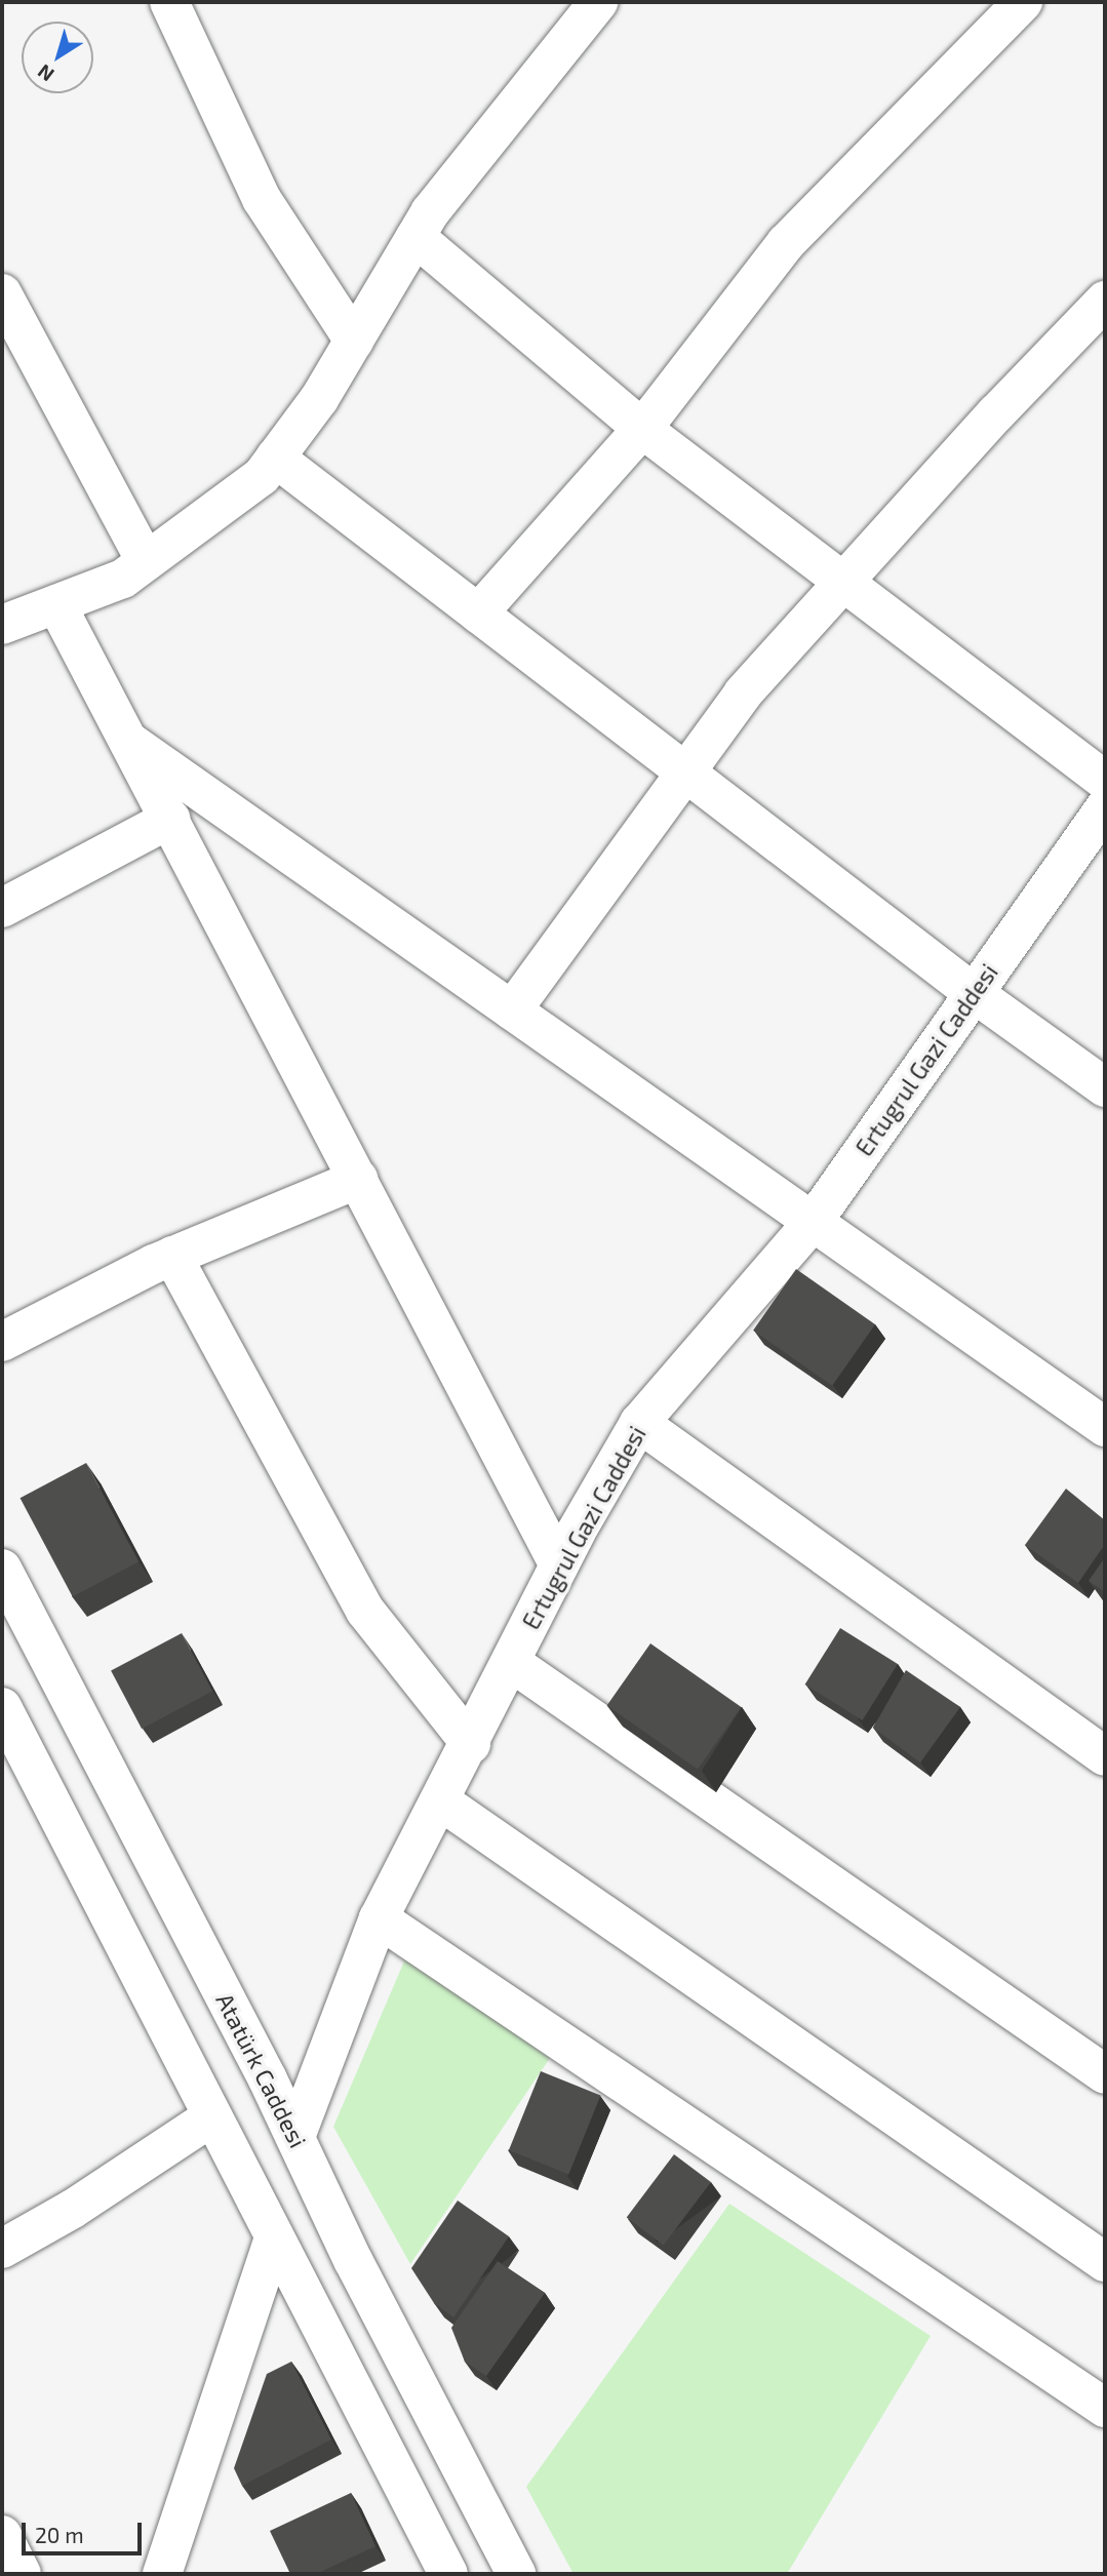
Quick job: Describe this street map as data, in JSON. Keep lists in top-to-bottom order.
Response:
{
  "streets": {
    "street": ["Ertugrul Gazi Caddesi", "Atatürk Caddesi"]
  },
  "crossings": [
    ["Ertugrul Gazi Caddesi", "Atatürk Caddesi"]
  ],
  "scale_bar": "20 m",
  "north": "bottom left"
}
